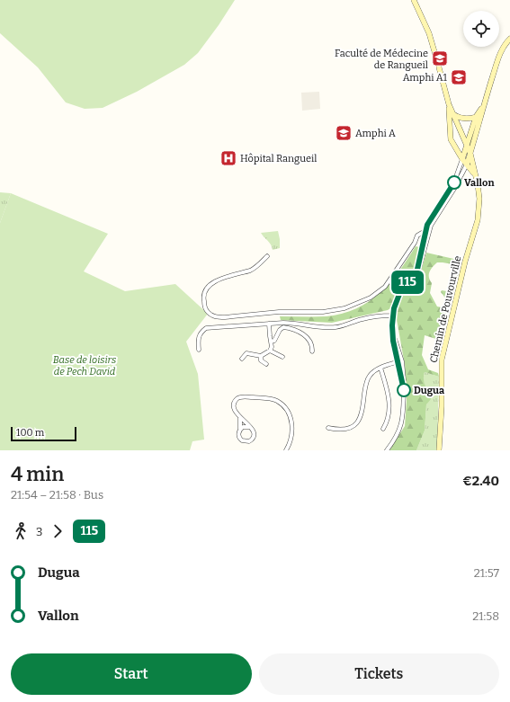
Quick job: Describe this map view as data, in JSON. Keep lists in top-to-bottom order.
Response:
{
  "streets": {
    "street": ["Chemin de Pouvourville"]
  },
  "parks": ["Base de loisirs de Pech David"],
  "places": {
    "school or university": ["Faculté de Médecine de Rangueil", "Amphi A1", "Amphi A"],
    "hospital": ["Hôpital Rangueil"],
    "other": ["Vallon", "Dugua"]
  },
  "lines": ["bus line 115"],
  "scale_bar": "100 m",
  "page": {
    "on_map": "115",
    "scale": "100 m",
    "heading": ["4 min", "21:54 – 21:58 · Bus", "€2.40"],
    "legs": ["3", "115"],
    "list": [
      {
        "name": "Dugua",
        "value": "21:57"
      },
      {
        "name": "Vallon",
        "value": "21:58"
      }
    ],
    "buttons": ["Start", "Tickets"]
  }
}
